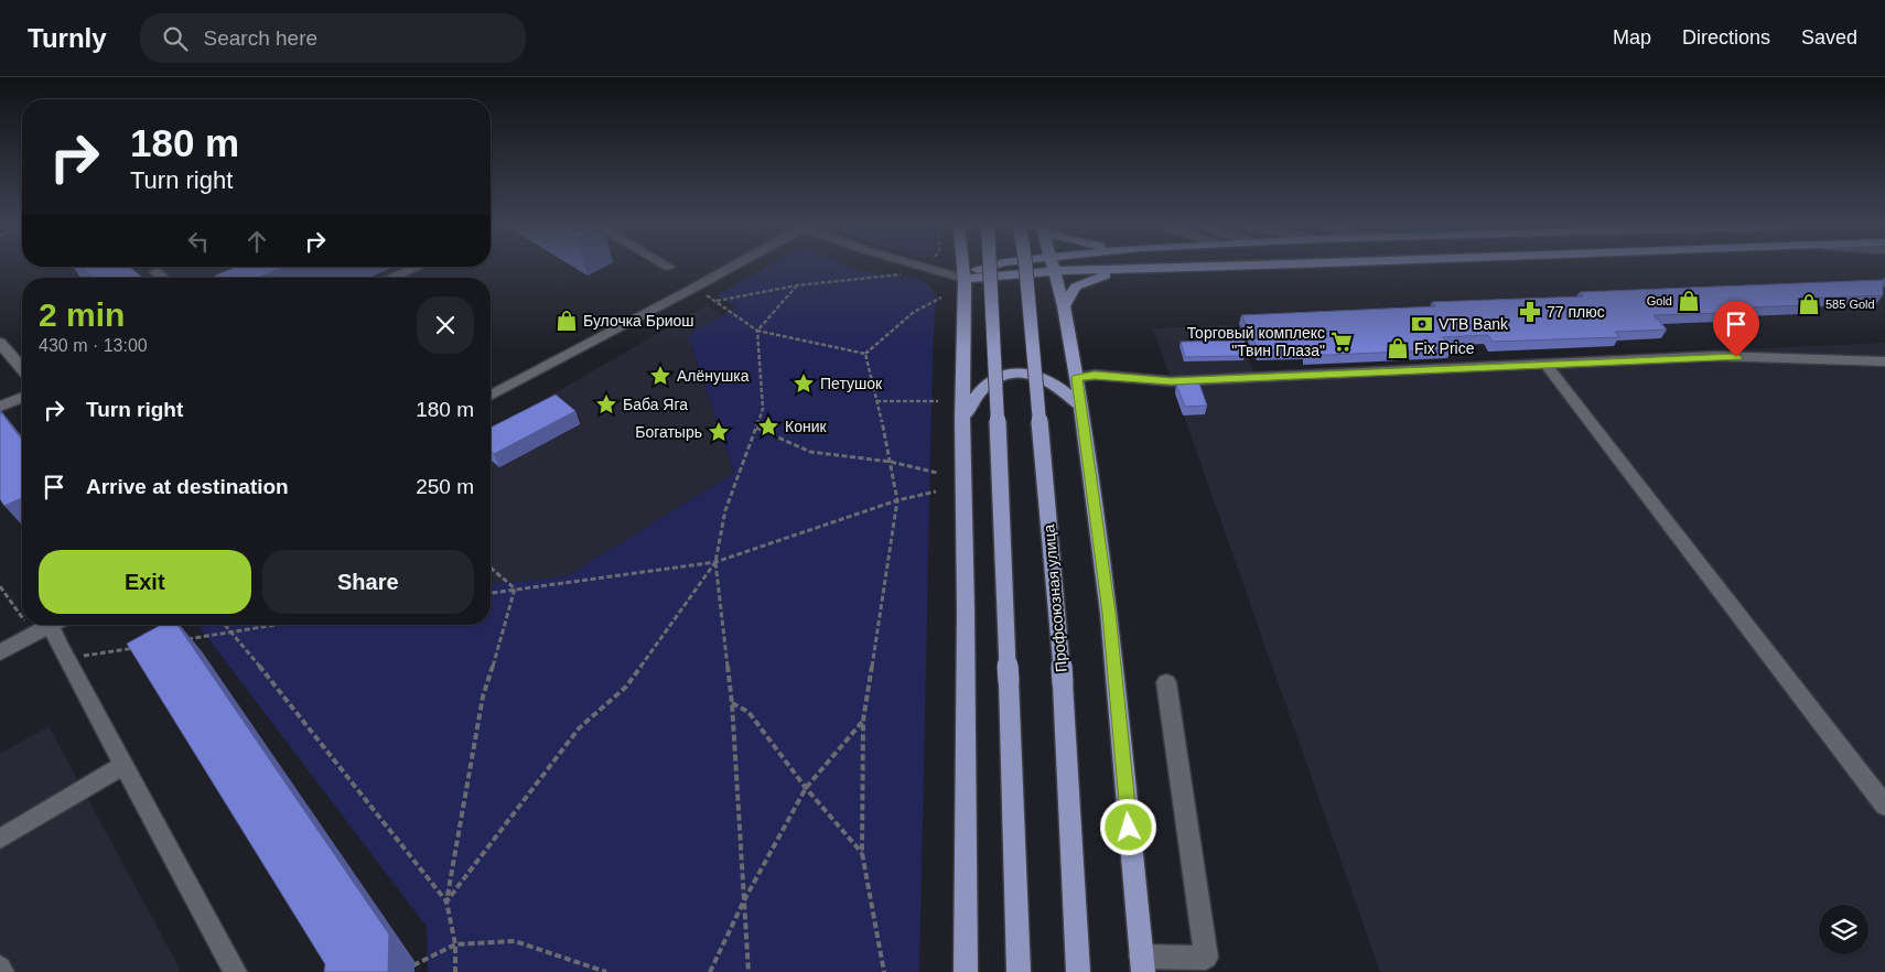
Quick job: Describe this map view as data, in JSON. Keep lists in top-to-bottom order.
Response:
{
  "streets": {
    "main road": ["Профсоюзная улица"]
  },
  "places": {
    "shop": [
      "Gold",
      "585 Gold",
      "Булочка Бриош",
      "Fix Price"
    ],
    "pharmacy": ["77 плюс"],
    "bank": ["VTB Bank"],
    "supermarket": ["Торговый комплекс \"Твин Плаза\""],
    "place": [
      "Алёнушка",
      "Петушок",
      "Баба Яга",
      "Коник",
      "Богатырь"
    ]
  },
  "page": {
    "header": "Turnly",
    "search": "Search here",
    "nav": ["Map", "Directions", "Saved"],
    "turn": ["180 m", "Turn right"],
    "heading": ["2 min", "430 m · 13:00"],
    "list": [
      {
        "name": "Turn right",
        "value": "180 m"
      },
      {
        "name": "Arrive at destination",
        "value": "250 m"
      }
    ],
    "buttons": ["Exit", "Share"]
  }
}
